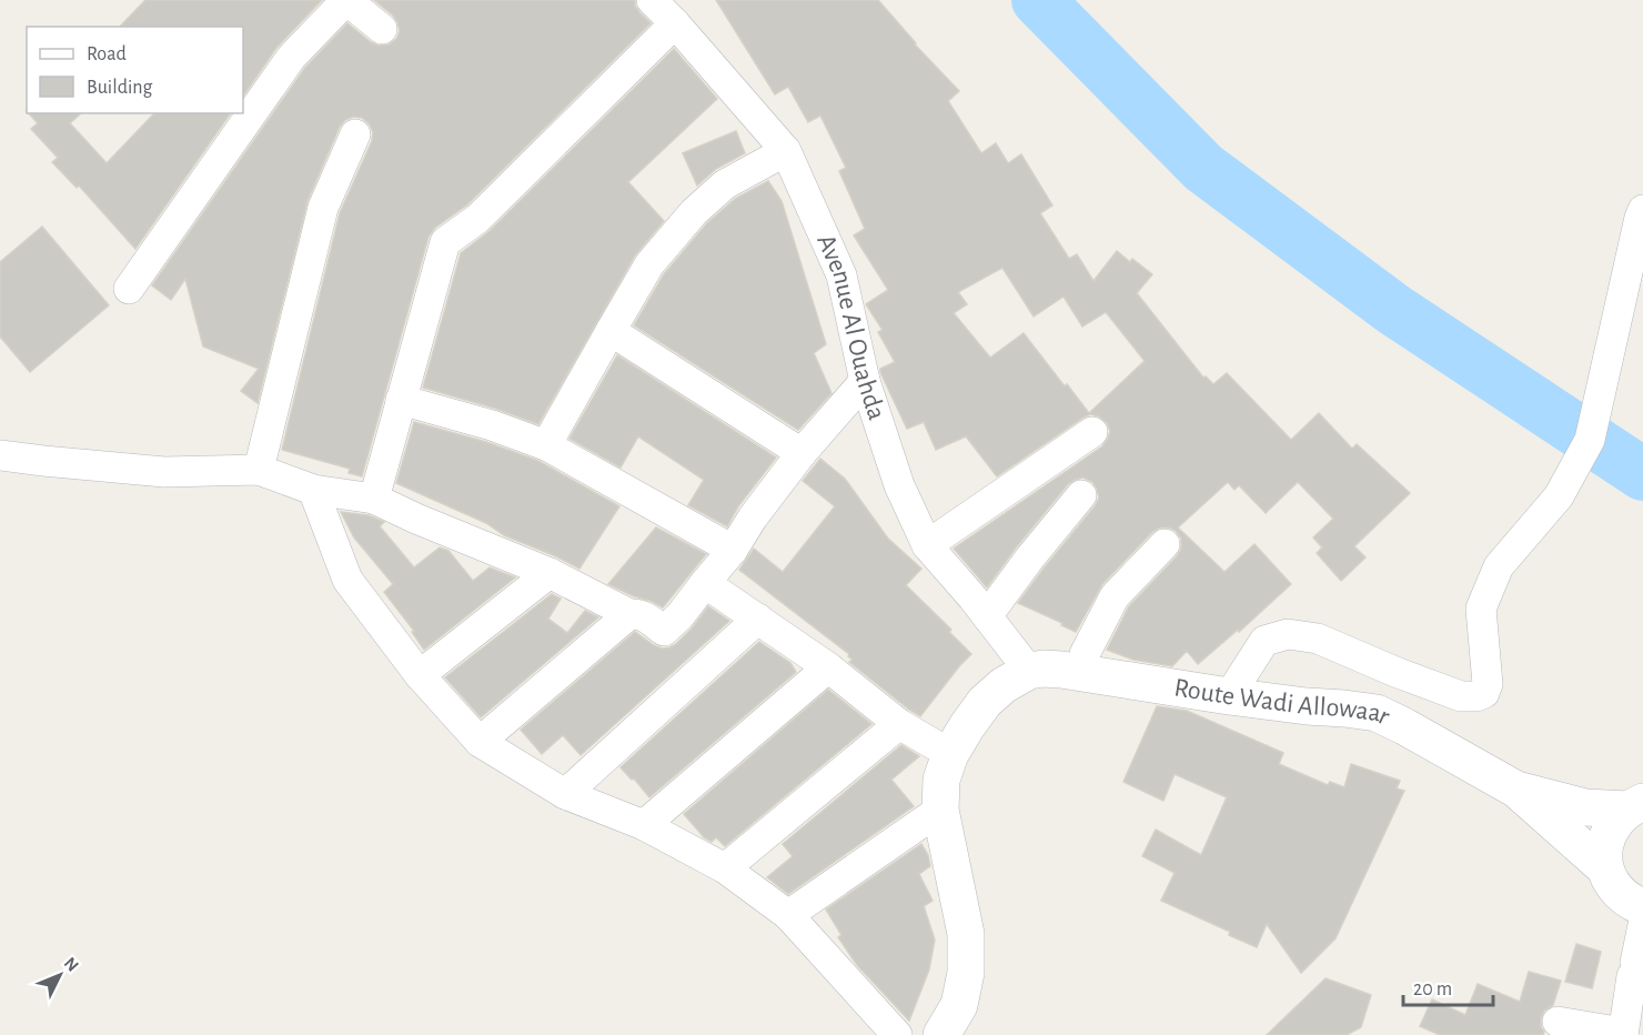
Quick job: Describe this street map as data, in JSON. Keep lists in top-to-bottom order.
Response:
{
  "streets": {
    "street": ["Avenue Al Ouahda", "Route Wadi Allowaar"]
  },
  "crossings": [
    ["Avenue Al Ouahda", "Route Wadi Allowaar"]
  ],
  "legend": ["Road", "Building"],
  "scale_bar": "20 m",
  "north": "top right"
}
